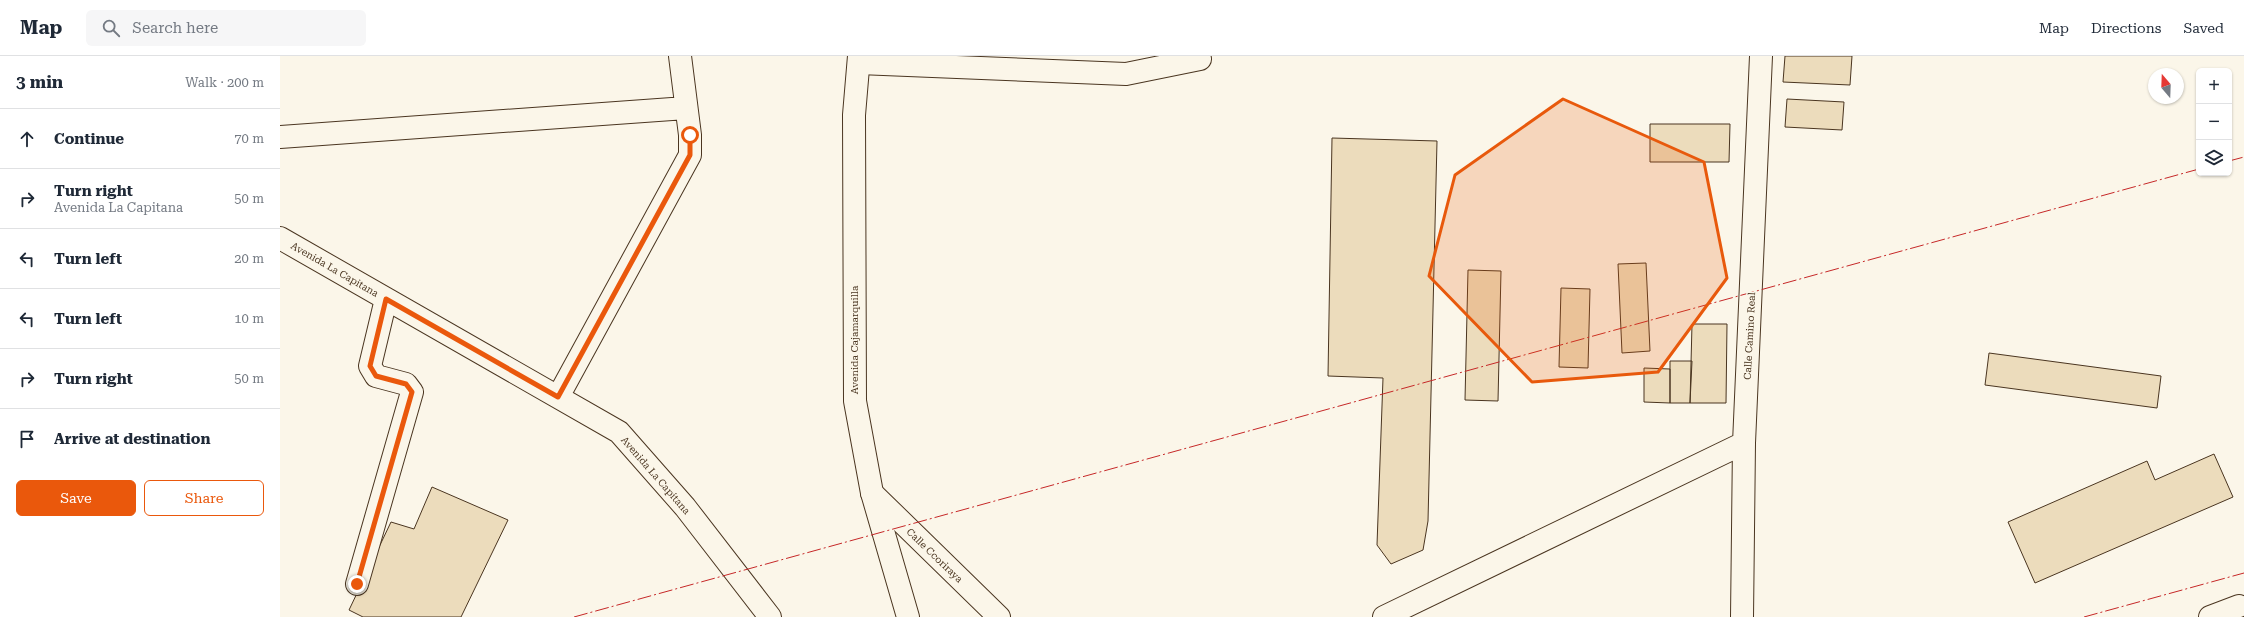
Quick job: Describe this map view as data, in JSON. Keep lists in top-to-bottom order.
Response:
{
  "streets": {
    "street": [
      "Avenida La Capitana",
      "Calle Camino Real",
      "Avenida Cajamarquilla",
      "Calle Ccoriraya"
    ]
  },
  "crossings": [
    ["Avenida Cajamarquilla", "Calle Ccoriraya"]
  ],
  "north": "top",
  "page": {
    "header": "Map",
    "search": "Search here",
    "nav": ["Map", "Directions", "Saved"],
    "heading": ["3 min", "Walk · 200 m"],
    "map_buttons": ["+", "−"],
    "list": [
      ["Continue", "70 m"],
      ["Turn right", "Avenida La Capitana", "50 m"],
      ["Turn left", "20 m"],
      ["Turn left", "10 m"],
      ["Turn right", "50 m"],
      "Arrive at destination"
    ],
    "buttons": ["Save", "Share"]
  }
}
